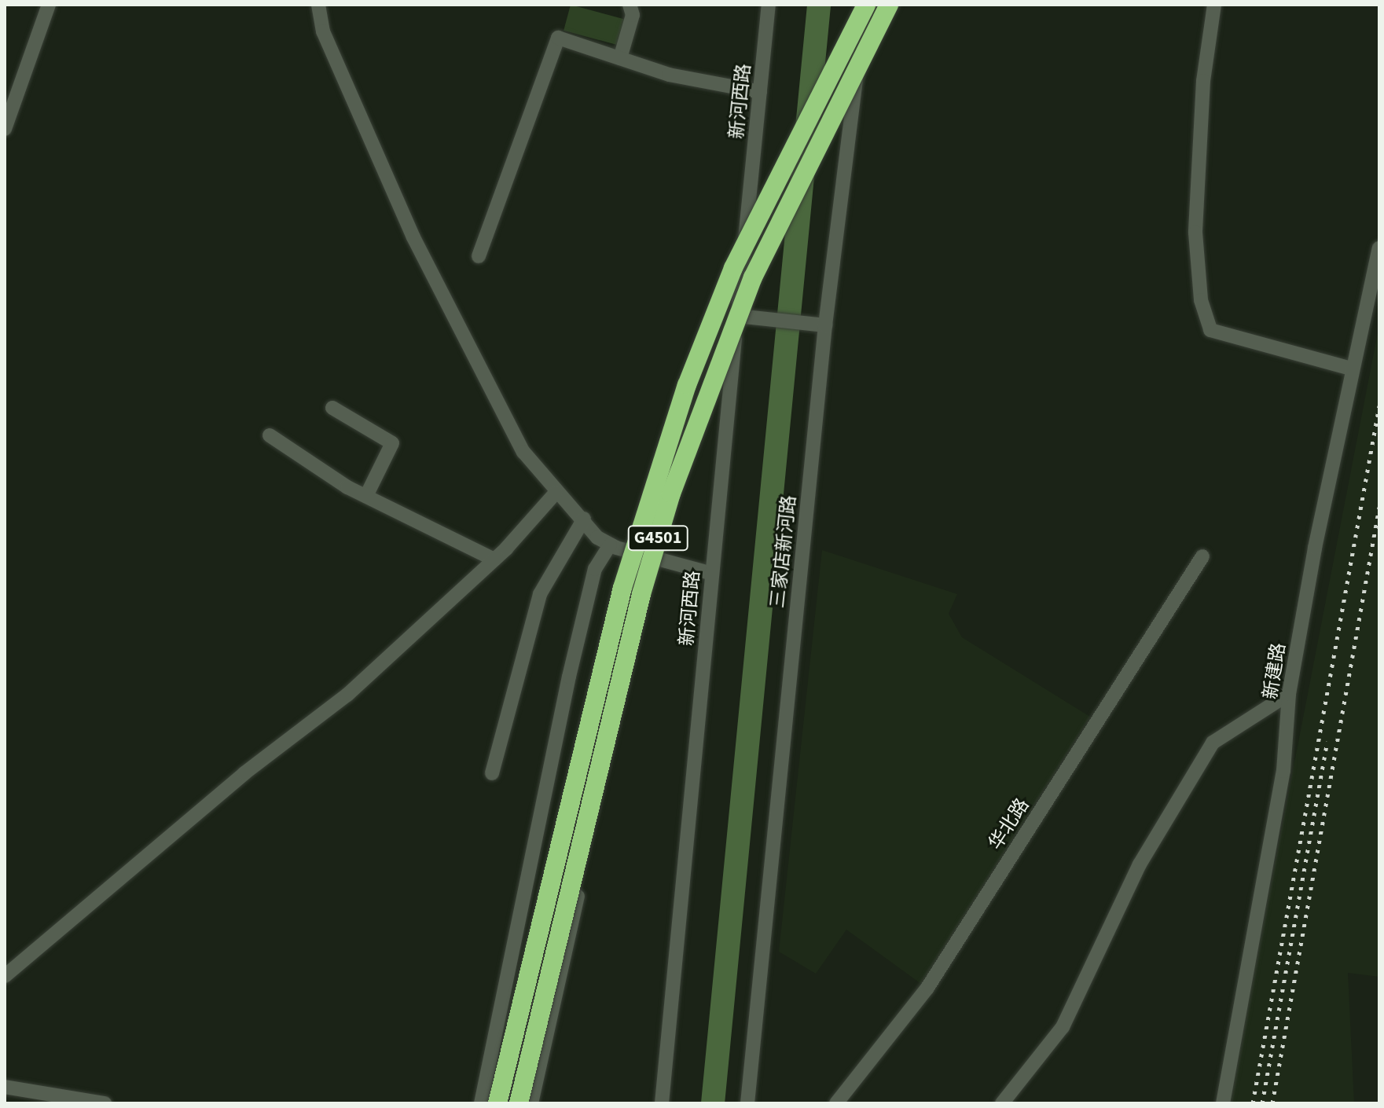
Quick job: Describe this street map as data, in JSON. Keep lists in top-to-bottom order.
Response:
{
  "streets": {
    "highway": ["G4501"],
    "street": [
      "新河西路",
      "三家店新河路",
      "新建路",
      "华北路"
    ]
  },
  "crossings": [
    ["G4501", "三家店新河路"]
  ]
}
